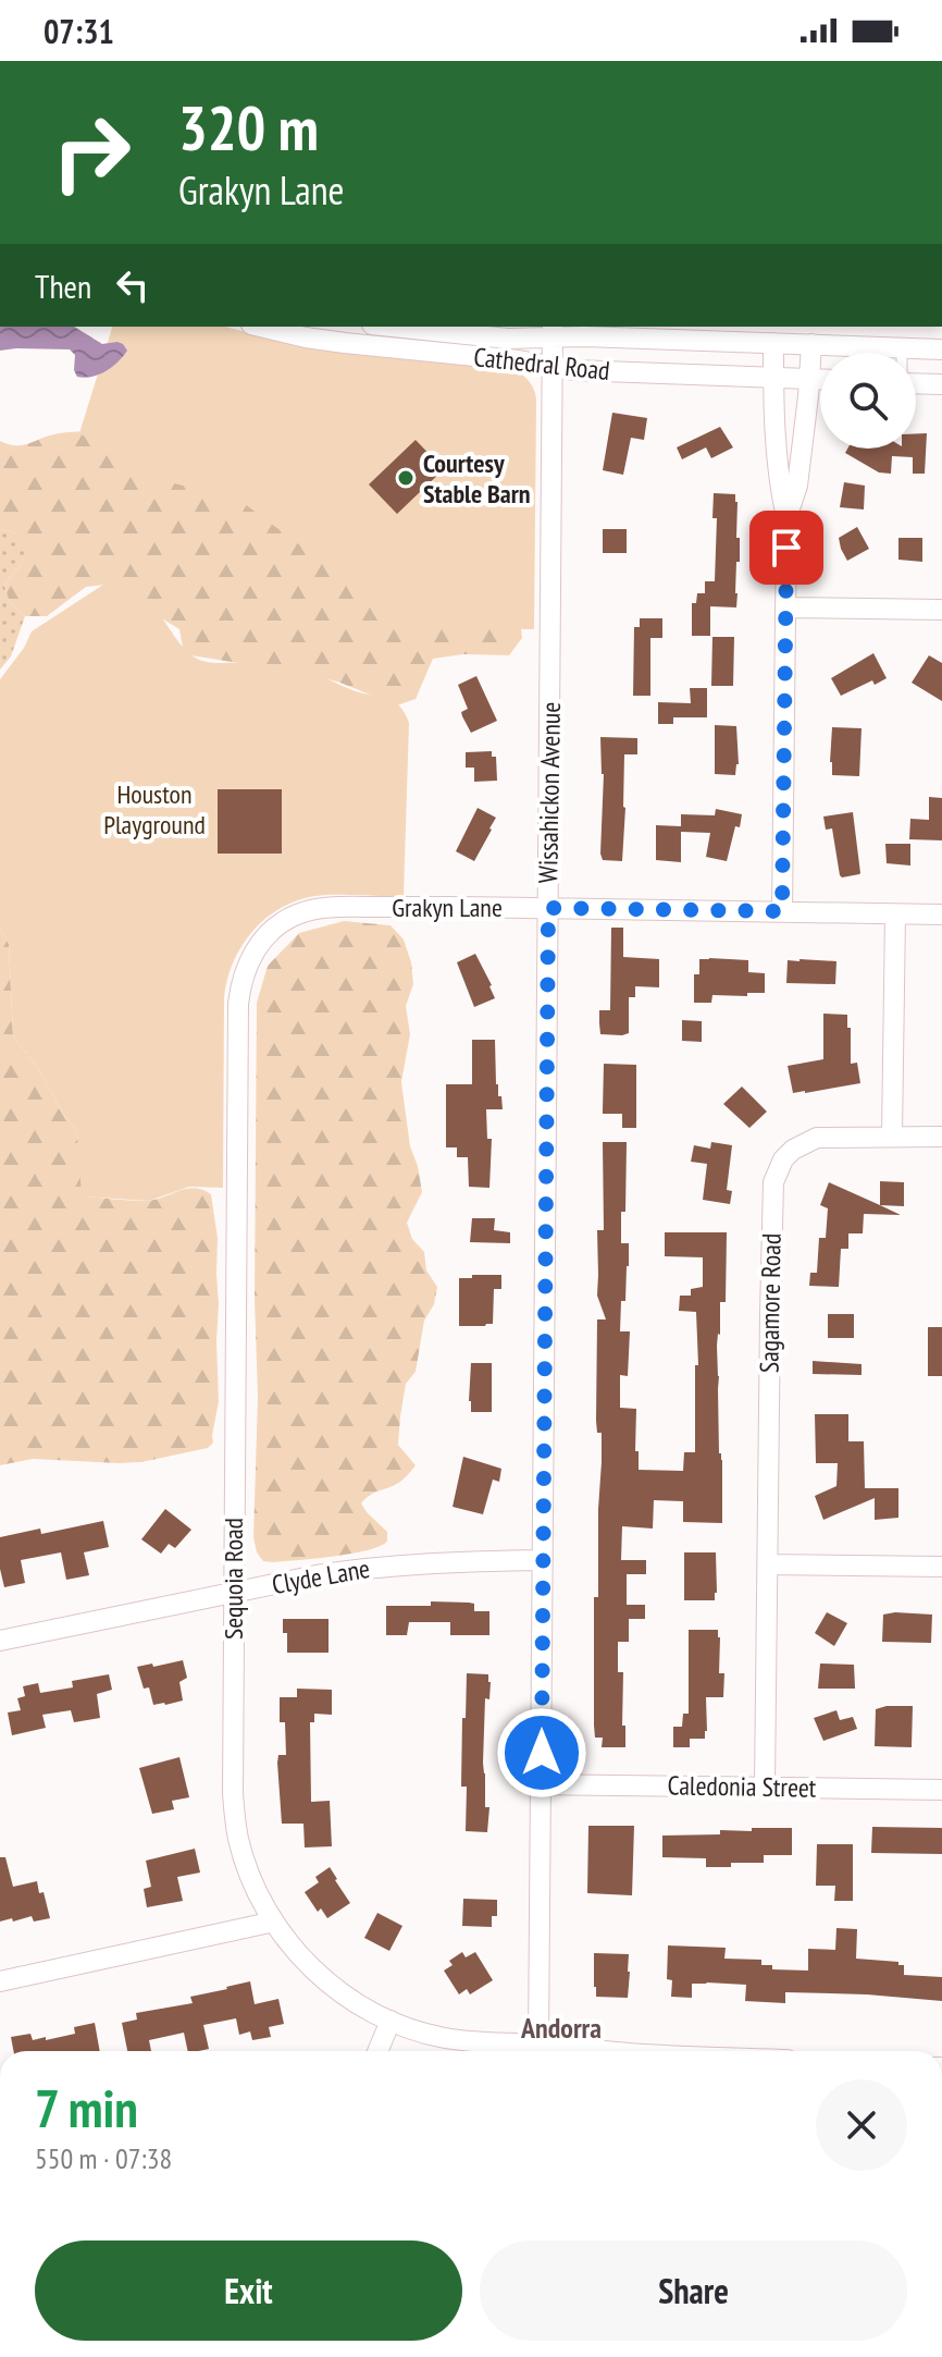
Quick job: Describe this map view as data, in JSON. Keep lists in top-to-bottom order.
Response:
{
  "streets": {
    "street": [
      "Cathedral Road",
      "Wissahickon Avenue",
      "Grakyn Lane",
      "Sagamore Road",
      "Clyde Lane",
      "Sequoia Road",
      "Caledonia Street"
    ]
  },
  "crossings": [
    ["Cathedral Road", "Wissahickon Avenue"],
    ["Wissahickon Avenue", "Grakyn Lane"],
    ["Wissahickon Avenue", "Clyde Lane"],
    ["Wissahickon Avenue", "Sequoia Road"],
    ["Wissahickon Avenue", "Caledonia Street"],
    ["Grakyn Lane", "Sequoia Road"],
    ["Sagamore Road", "Caledonia Street"],
    ["Clyde Lane", "Sequoia Road"]
  ],
  "districts": ["Andorra"],
  "parks": ["Houston Playground"],
  "places": ["Courtesy Stable Barn"],
  "page": {
    "status": "07:31",
    "turn": ["320 m", "Grakyn Lane"],
    "then": "Then",
    "heading": ["7 min", "550 m · 07:38"],
    "buttons": ["Exit", "Share"]
  }
}
